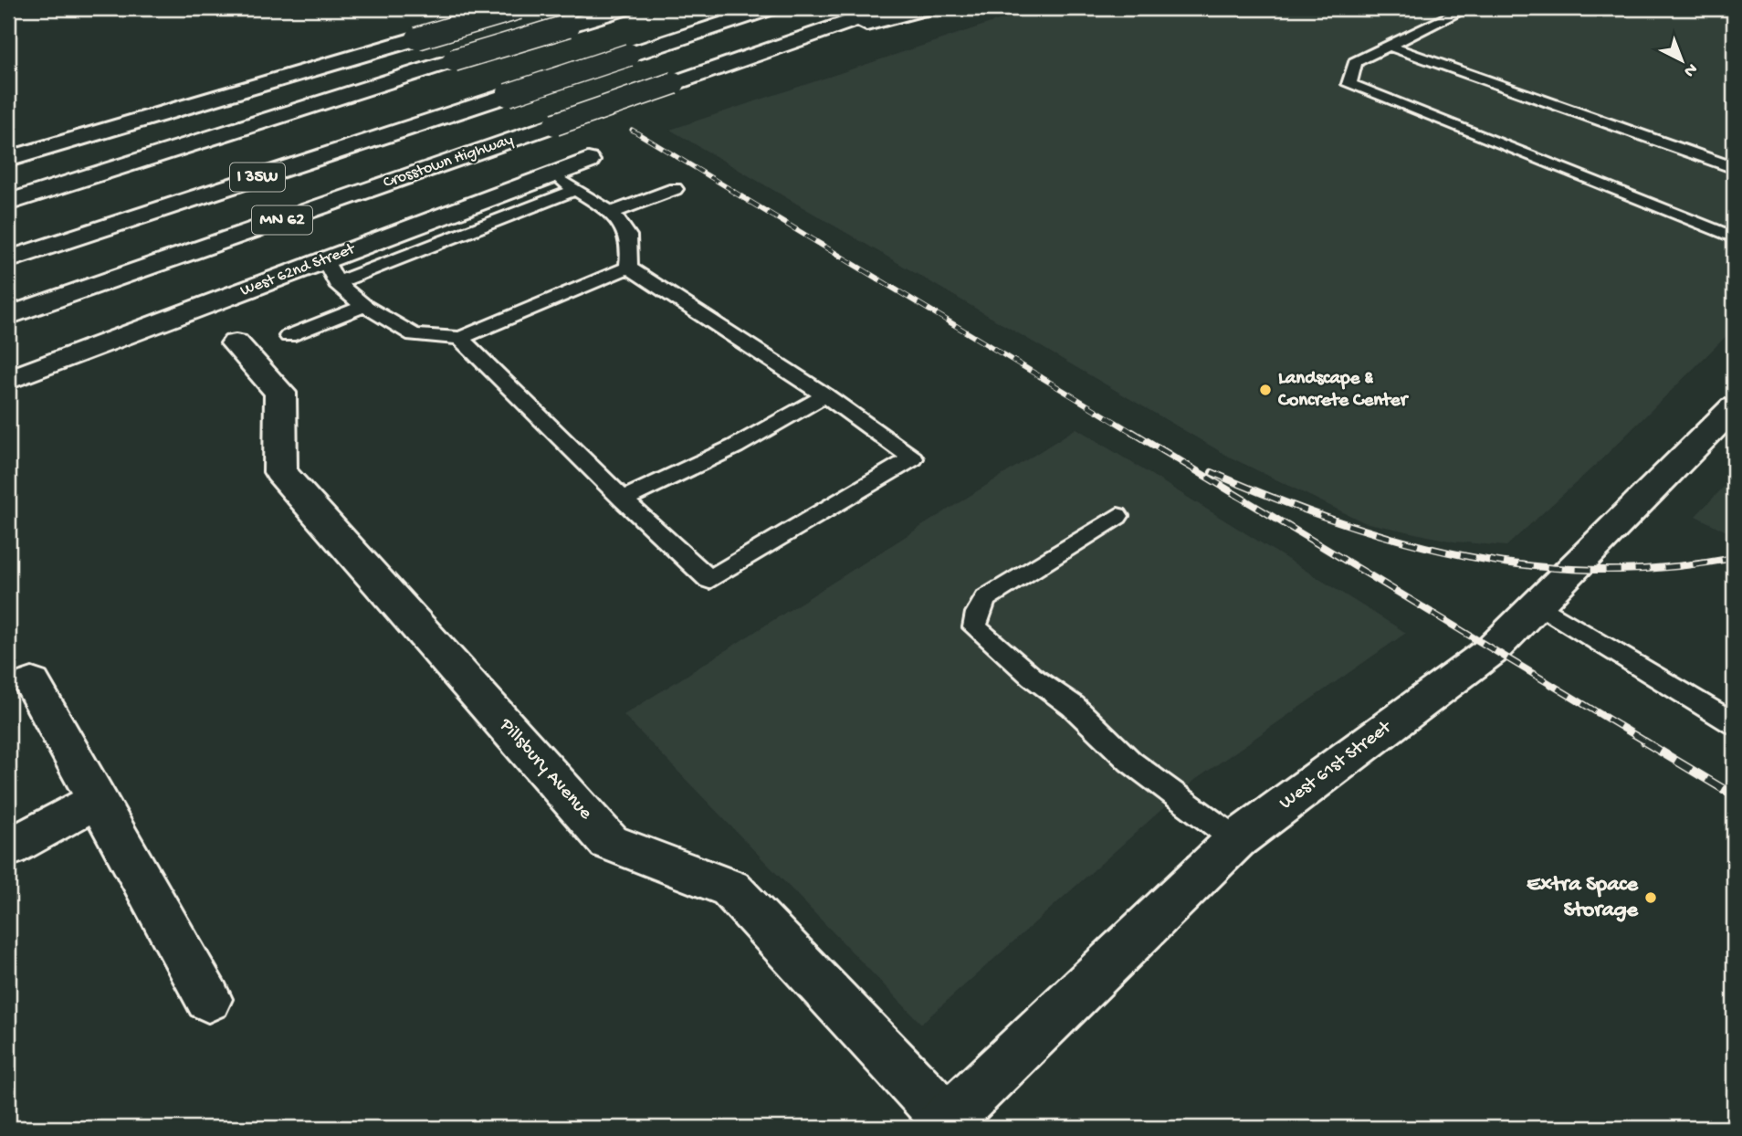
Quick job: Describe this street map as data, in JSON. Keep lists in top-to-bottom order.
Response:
{
  "streets": {
    "main road": [
      "Crosstown Highway",
      "I 35W",
      "MN 62",
      "West 62nd Street",
      "West 61st Street",
      "Pillsbury Avenue"
    ]
  },
  "crossings": [
    ["West 61st Street", "Pillsbury Avenue"]
  ],
  "places": ["Landscape & Concrete Center", "Extra Space Storage"],
  "north": "bottom right"
}
